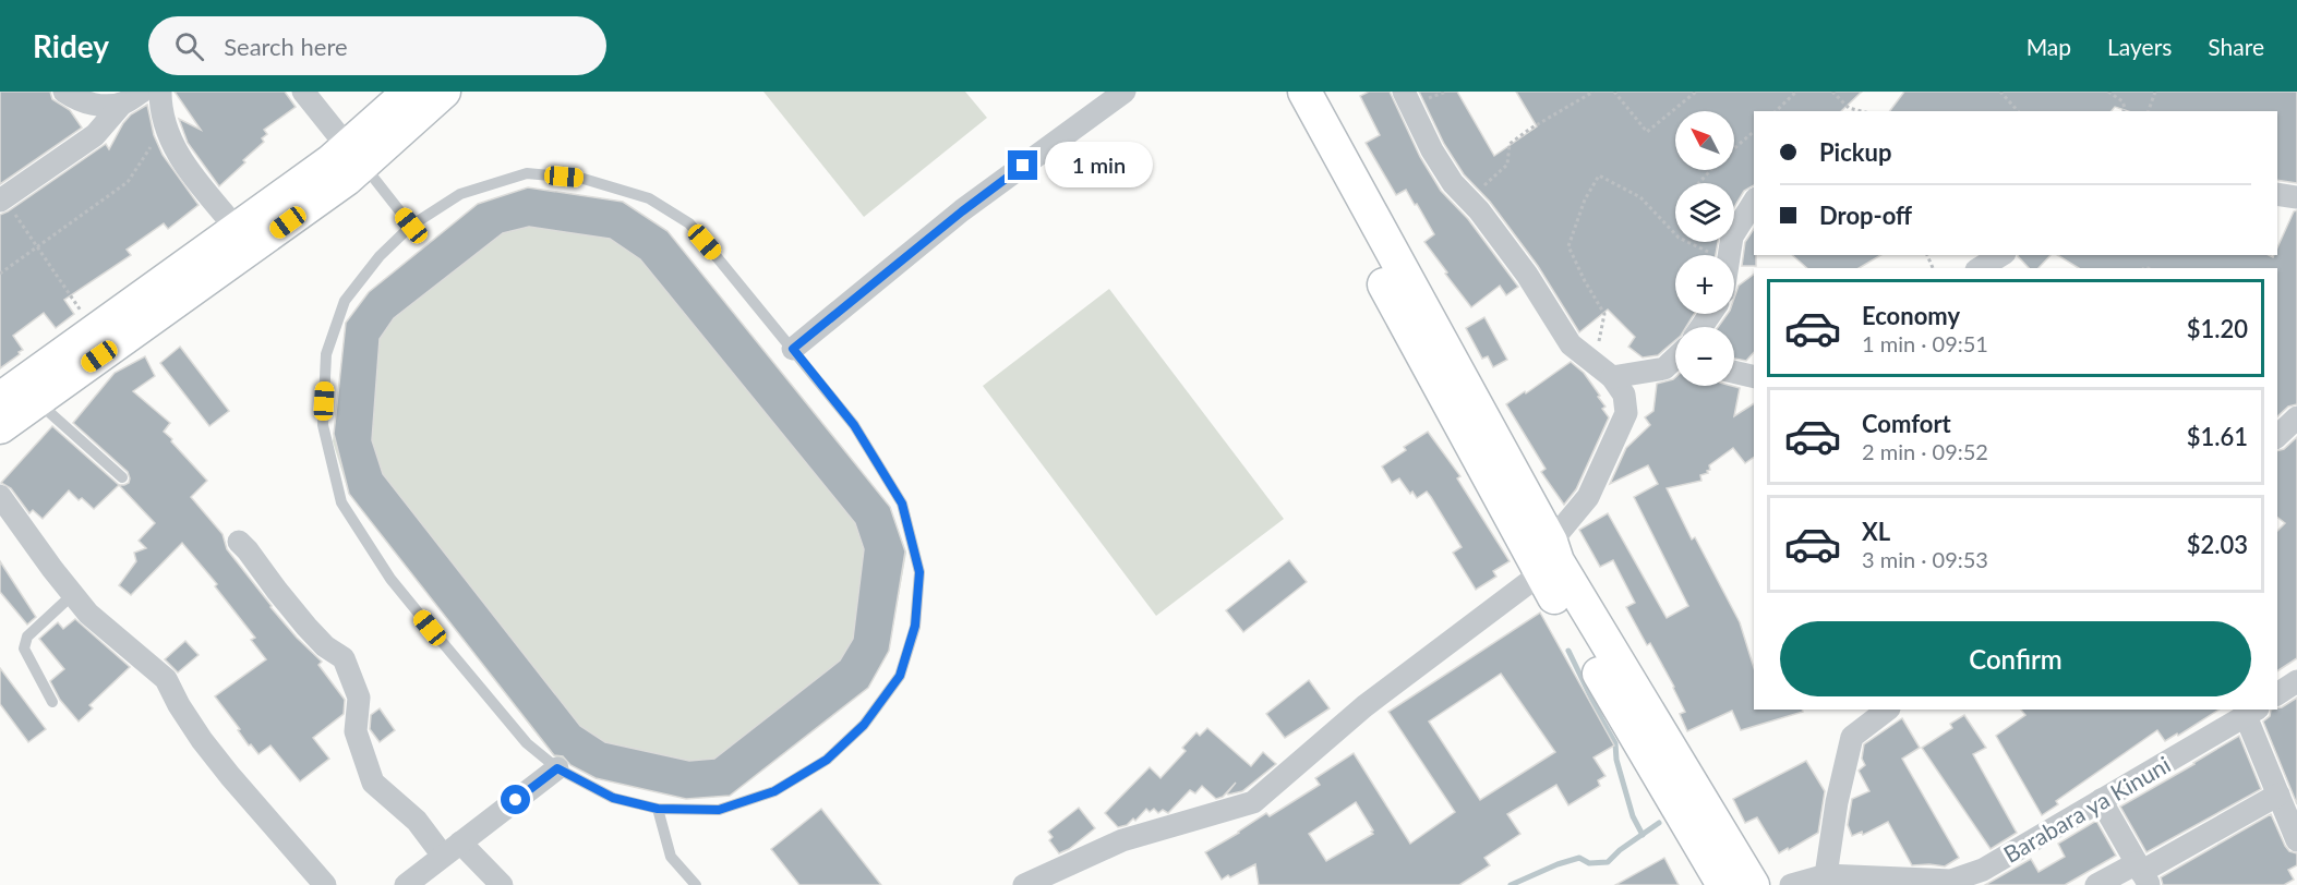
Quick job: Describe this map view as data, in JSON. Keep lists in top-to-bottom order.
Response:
{
  "streets": {
    "street": ["Barabara ya Kinuni"]
  },
  "north": "top left",
  "page": {
    "header": "Ridey",
    "search": "Search here",
    "nav": ["Map", "Layers", "Share"],
    "map_buttons": ["+", "−"],
    "banner": ["Pickup", "Drop-off"],
    "bubble": "1 min",
    "list": [
      {
        "name": "Economy",
        "note": "1 min · 09:51",
        "value": "$1.20"
      },
      {
        "name": "Comfort",
        "note": "2 min · 09:52",
        "value": "$1.61"
      },
      {
        "name": "XL",
        "note": "3 min · 09:53",
        "value": "$2.03"
      }
    ],
    "buttons": "Confirm"
  }
}
